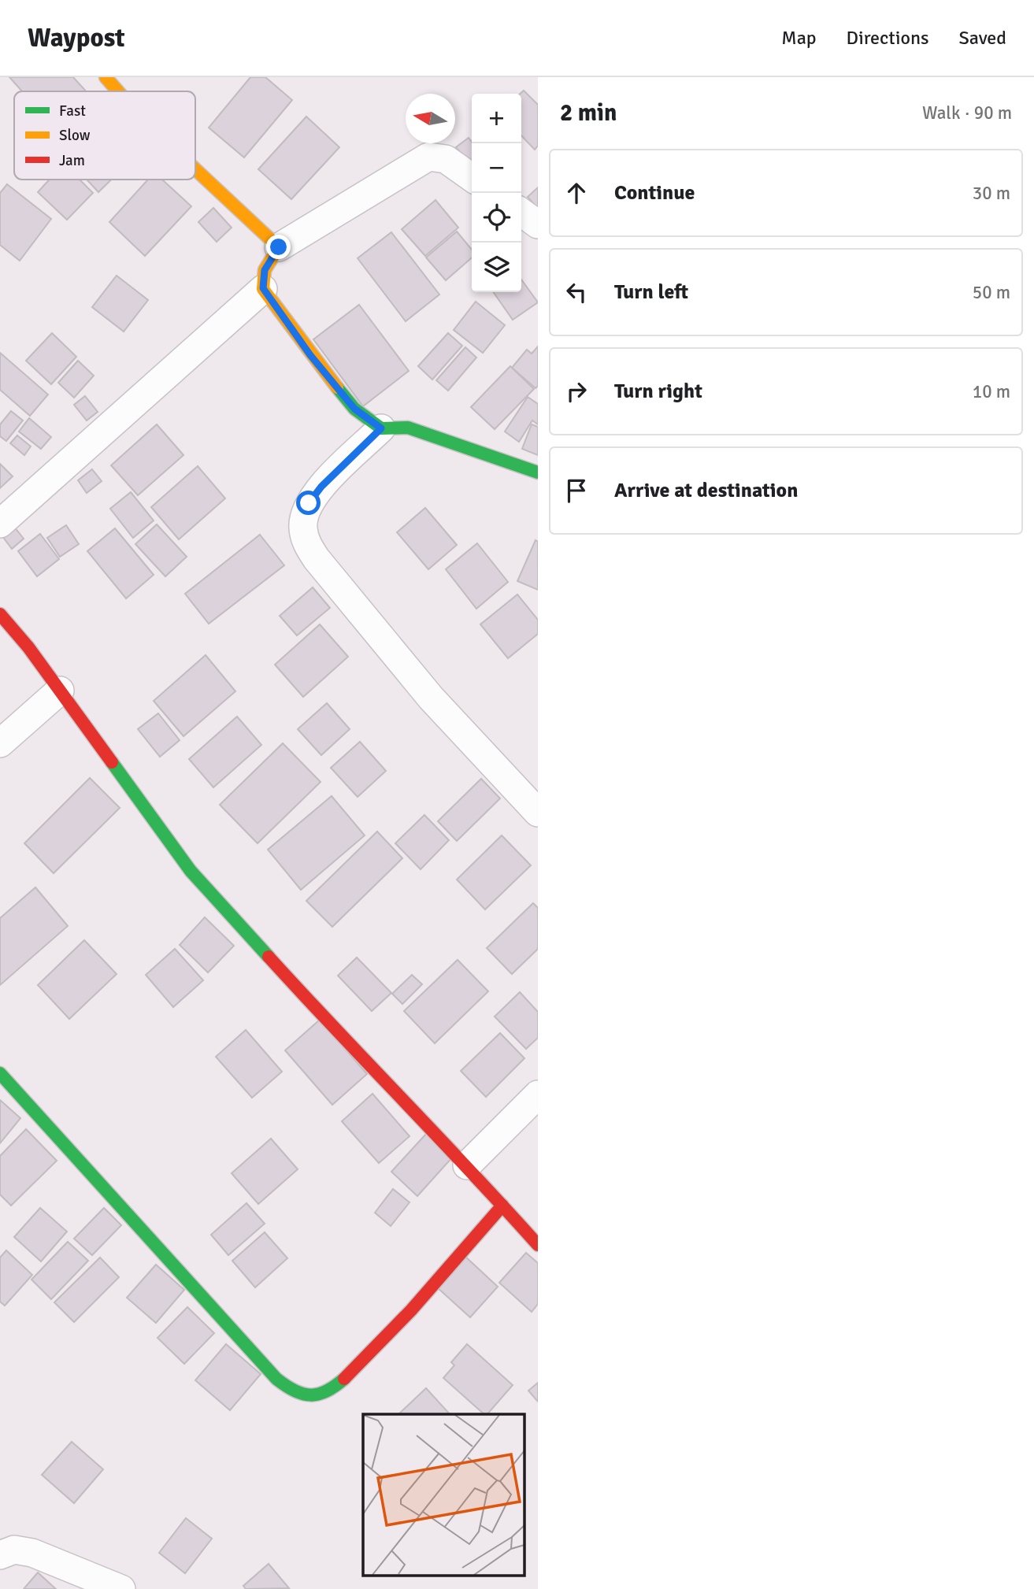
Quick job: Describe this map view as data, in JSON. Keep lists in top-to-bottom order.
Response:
{
  "legend": ["Fast", "Slow", "Jam"],
  "north": "left",
  "page": {
    "header": "Waypost",
    "nav": ["Map", "Directions", "Saved"],
    "heading": ["2 min", "Walk · 90 m"],
    "map_buttons": ["+", "−"],
    "list": [
      ["Continue", "30 m"],
      ["Turn left", "50 m"],
      ["Turn right", "10 m"],
      "Arrive at destination"
    ]
  }
}
